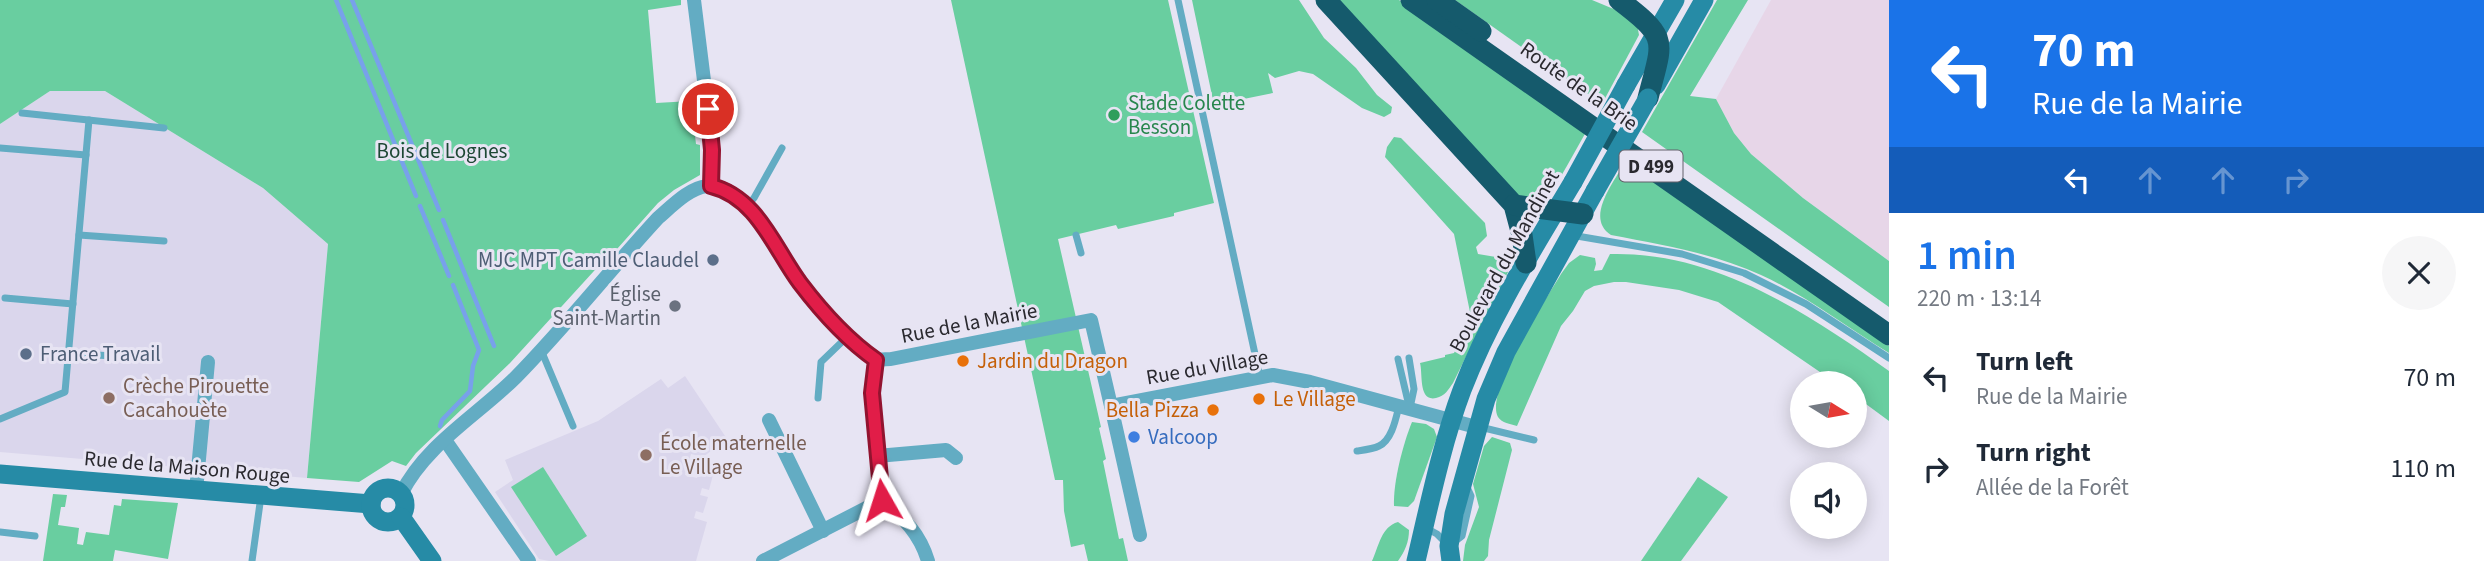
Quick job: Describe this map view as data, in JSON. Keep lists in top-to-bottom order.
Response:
{
  "streets": {
    "highway": ["Route de la Brie", "D 499"],
    "street": [
      "Boulevard du Mandinet",
      "Rue de la Mairie",
      "Rue du Village",
      "Rue de la Maison Rouge"
    ]
  },
  "crossings": [
    ["Boulevard du Mandinet", "Rue du Village"],
    ["Rue de la Mairie", "Rue du Village"]
  ],
  "parks": ["Bois de Lognes"],
  "places": [
    "Stade Colette Besson",
    "MJC MPT Camille Claudel",
    "Église Saint-Martin",
    "France Travail",
    "Jardin du Dragon",
    "Crèche Pirouette Cacahouète",
    "Le Village",
    "Bella Pizza",
    "Valcoop",
    "École maternelle Le Village"
  ],
  "north": "right",
  "page": {
    "turn": ["70 m", "Rue de la Mairie"],
    "heading": ["1 min", "220 m · 13:14"],
    "list": [
      {
        "name": "Turn left",
        "note": "Rue de la Mairie",
        "value": "70 m"
      },
      {
        "name": "Turn right",
        "note": "Allée de la Forêt",
        "value": "110 m"
      }
    ]
  }
}
